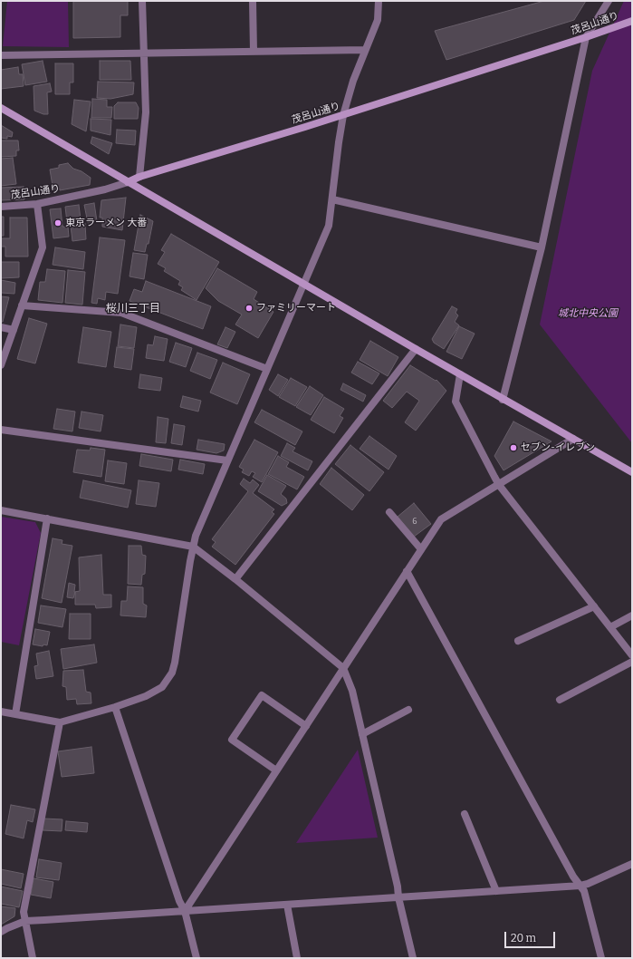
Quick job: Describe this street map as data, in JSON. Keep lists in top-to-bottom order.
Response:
{
  "streets": {
    "street": ["茂呂山通り"]
  },
  "districts": ["桜川三丁目"],
  "parks": ["城北中央公園"],
  "places": ["東京ラーメン 大番", "ファミリーマート", "セブン-イレブン"],
  "house_numbers": ["6"],
  "scale_bar": "20 m"
}
